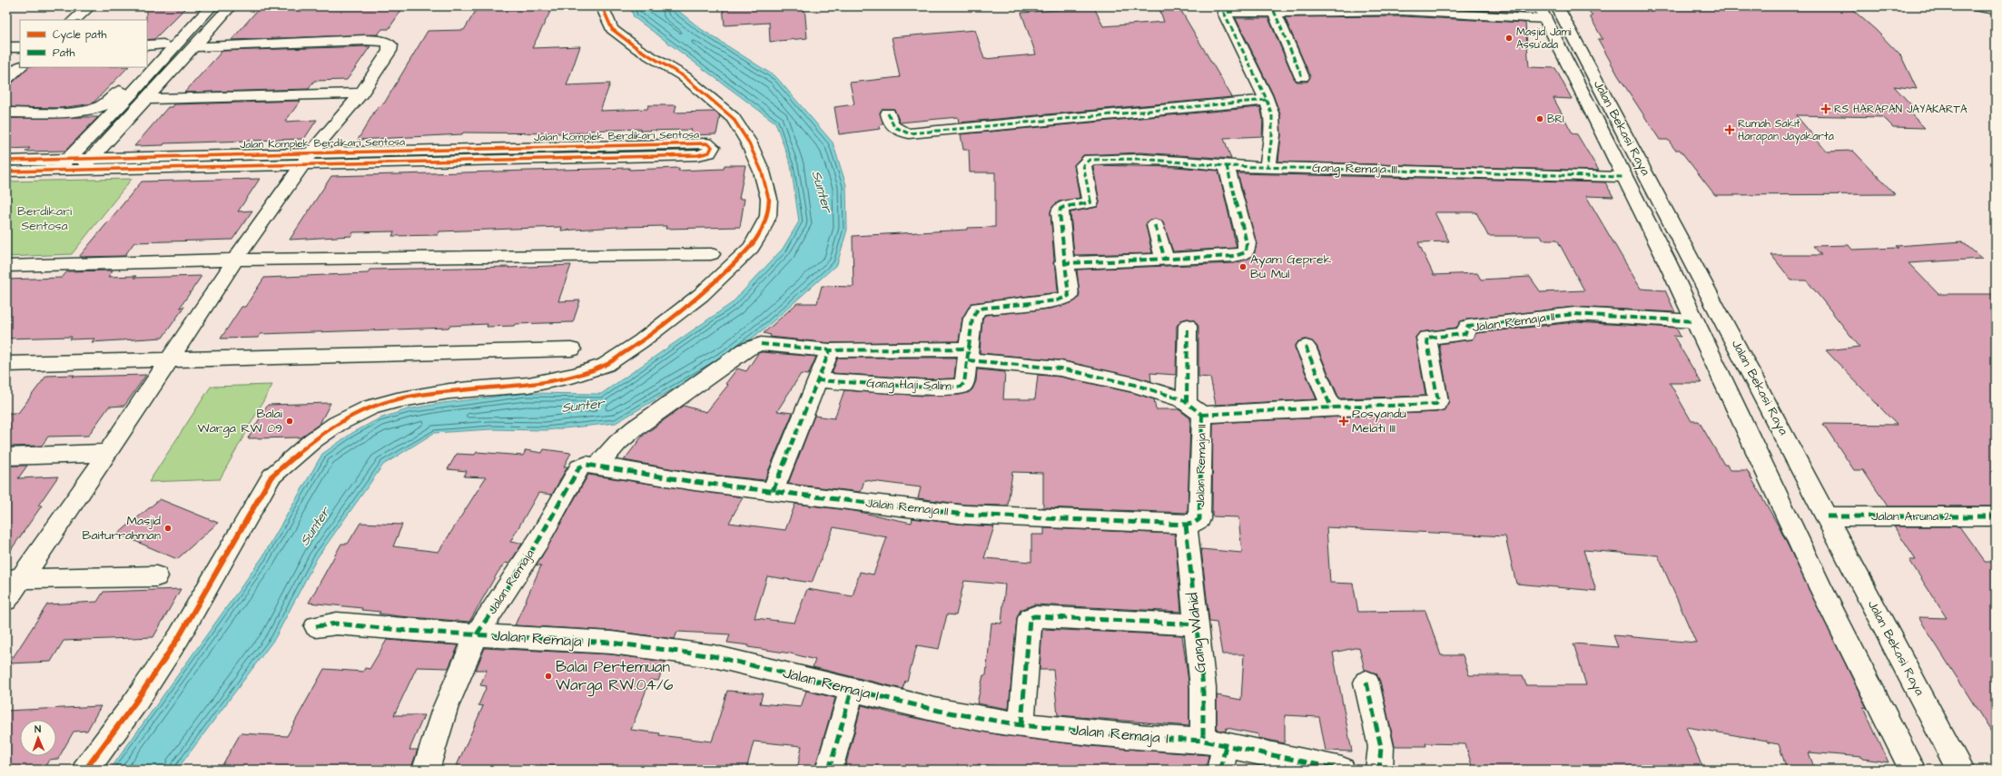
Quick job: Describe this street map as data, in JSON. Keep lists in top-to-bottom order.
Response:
{
  "streets": {
    "street": [
      "Jalan Bekasi Raya",
      "Jalan Komplek Berdikari Sentosa",
      "Gang Remaja III",
      "Jalan Remaja II",
      "Gang Haji Salim",
      "Jalan Aruna 2",
      "Jalan Remaja",
      "Gang Wahid",
      "Jalan Remaja I"
    ]
  },
  "crossings": [
    ["Jalan Bekasi Raya", "Gang Remaja III"],
    ["Jalan Bekasi Raya", "Jalan Remaja II"],
    ["Jalan Bekasi Raya", "Jalan Aruna 2"],
    ["Gang Remaja III", "Gang Haji Salim"],
    ["Jalan Remaja II", "Jalan Remaja"],
    ["Jalan Remaja II", "Gang Wahid"],
    ["Gang Haji Salim", "Jalan Remaja"],
    ["Jalan Remaja", "Jalan Remaja I"],
    ["Gang Wahid", "Jalan Remaja I"]
  ],
  "water": ["Sunter"],
  "parks": ["Berdikari Sentosa"],
  "places": {
    "other": [
      "Masjid Jami Assu'ada",
      "BRI",
      "Ayam Geprek Bu Mul",
      "Balai Warga RW 09",
      "Masjid Baiturrahman",
      "Balai Pertemuan Warga RW.04/6"
    ],
    "health": ["RS HARAPAN JAYAKARTA", "Rumah Sakit Harapan Jayakarta", "Posyandu Melati III"]
  },
  "legend": ["Cycle path", "Path"],
  "north": "top"
}
